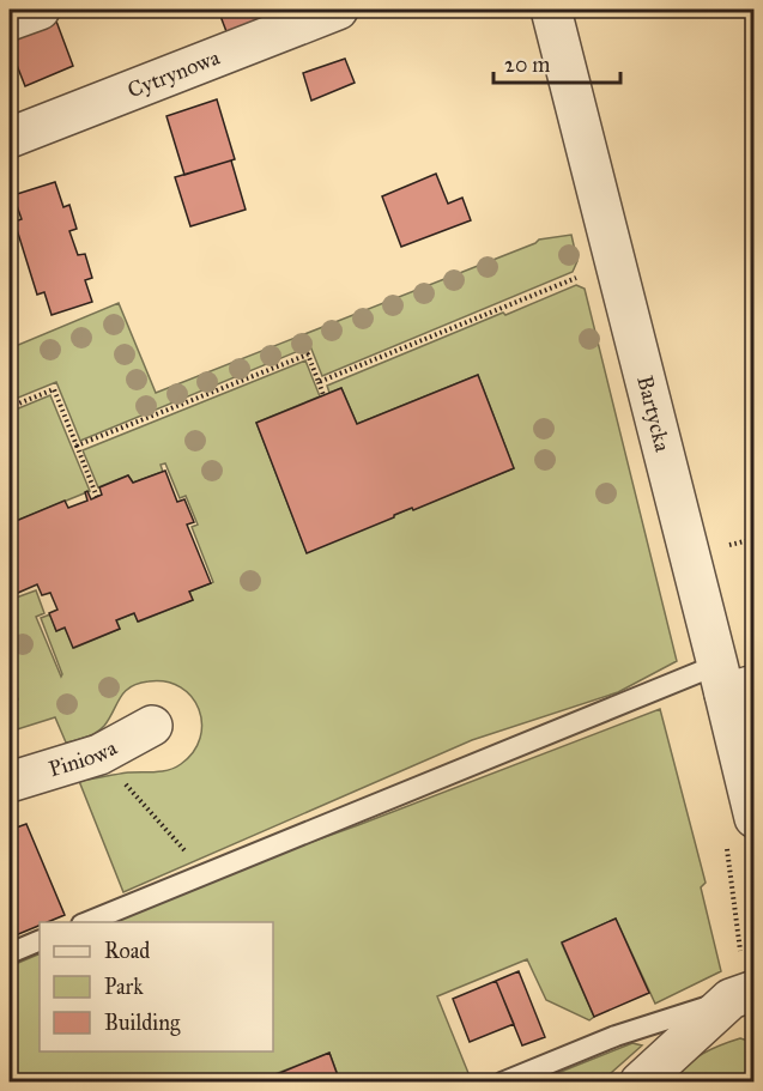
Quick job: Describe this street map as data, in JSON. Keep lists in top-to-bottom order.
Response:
{
  "streets": {
    "street": ["Cytrynowa", "Bartycka", "Piniowa"]
  },
  "legend": ["Road", "Park", "Building"],
  "scale_bar": "20 m"
}
